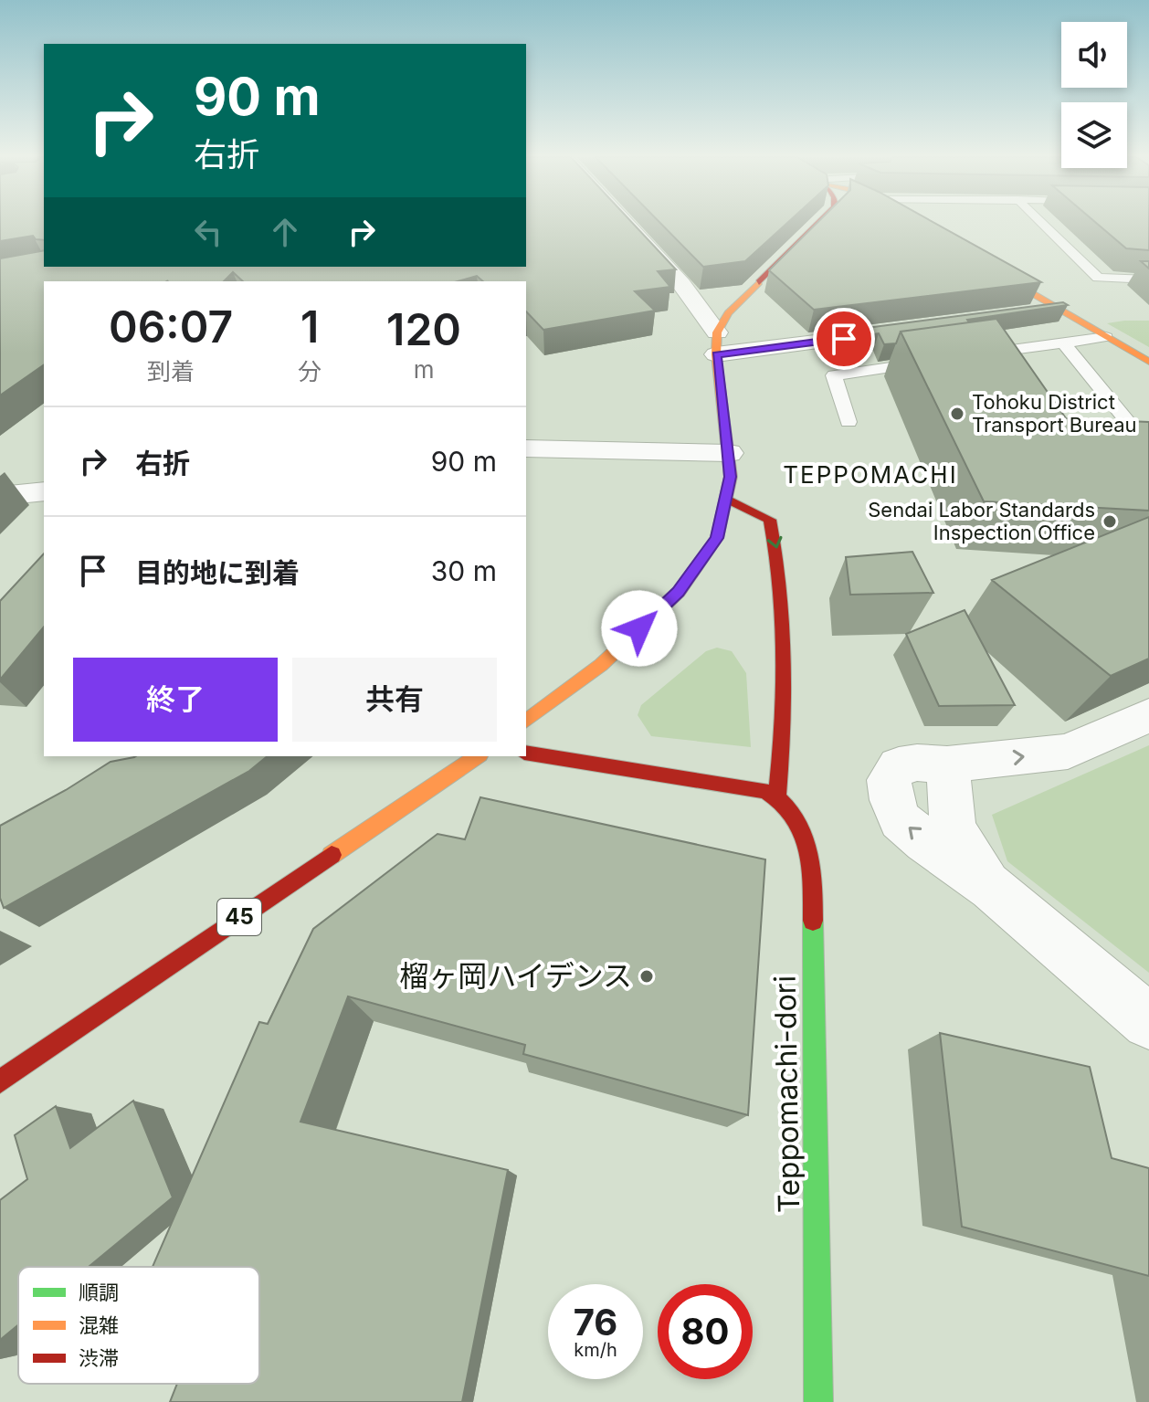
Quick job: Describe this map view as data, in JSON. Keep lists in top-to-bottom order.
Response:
{
  "streets": {
    "main road": ["45", "Teppomachi-dori"]
  },
  "districts": ["TEPPOMACHI"],
  "places": ["Tohoku District Transport Bureau", "Sendai Labor Standards Inspection Office", "榴ヶ岡ハイデンス"],
  "legend": ["順調", "混雑", "渋滞"],
  "page": {
    "turn": ["90 m", "右折"],
    "eta": [
      "06:07",
      "到着",
      "1",
      "分",
      "120",
      "m"
    ],
    "list": [
      {
        "name": "右折",
        "value": "90 m"
      },
      {
        "name": "目的地に到着",
        "value": "30 m"
      }
    ],
    "buttons": ["終了", "共有"],
    "speed": "76 km/h",
    "limit": "80"
  }
}
